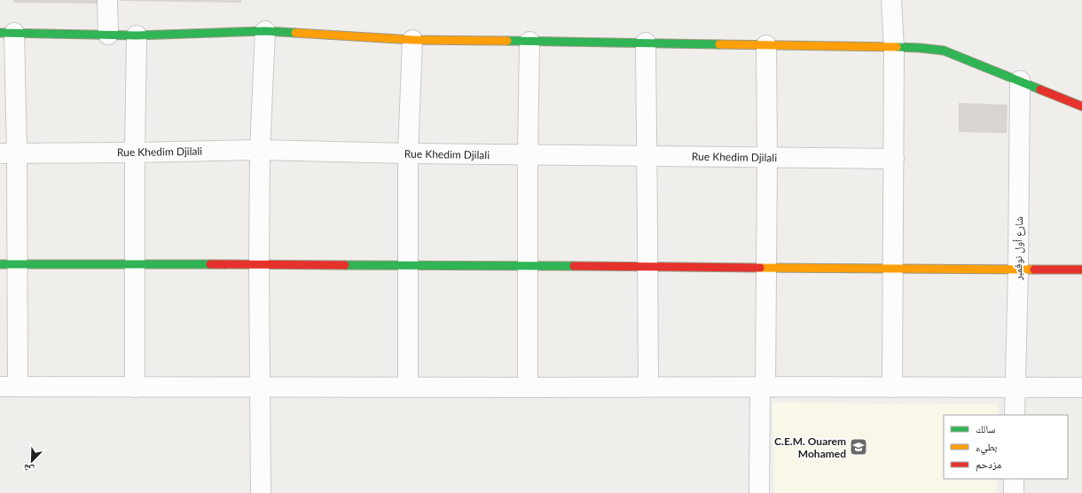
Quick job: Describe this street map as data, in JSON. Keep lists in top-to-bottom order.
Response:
{
  "streets": {
    "street": ["Rue Khedim Djilali", "شارع أول نوفمبر"]
  },
  "places": {
    "school or university": ["C.E.M. Ouarem Mohamed"]
  },
  "legend": ["سالك", "بطيء", "مزدحم"],
  "north": "bottom left"
}
